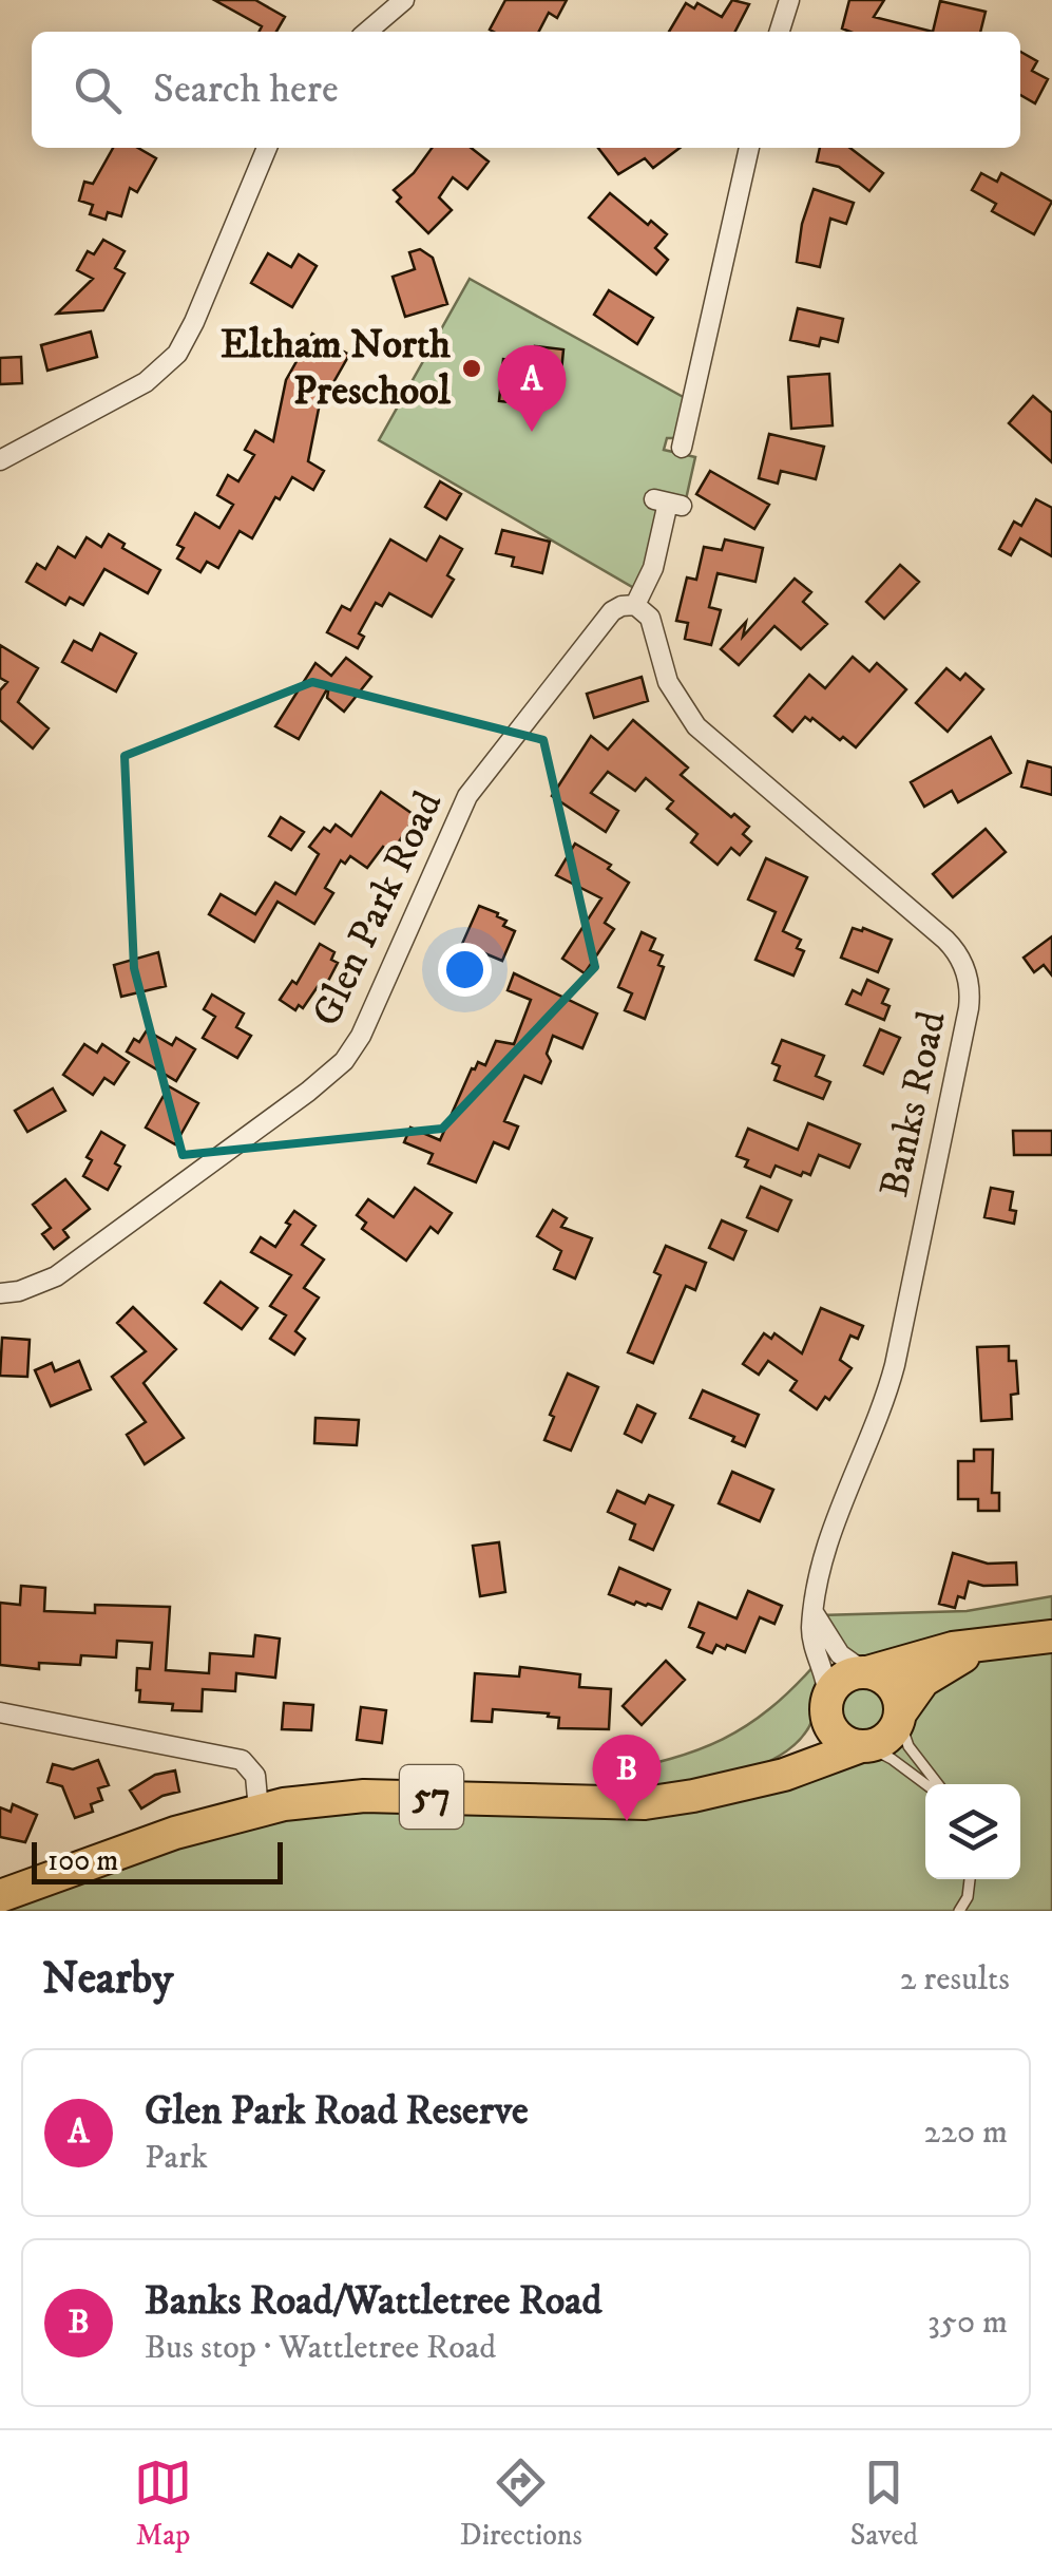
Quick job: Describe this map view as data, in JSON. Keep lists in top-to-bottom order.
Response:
{
  "streets": {
    "main road": ["57"],
    "street": ["Glen Park Road", "Banks Road"]
  },
  "crossings": [
    ["Glen Park Road", "Banks Road"],
    ["Banks Road", "57"]
  ],
  "places": ["Eltham North Preschool"],
  "scale_bar": "100 m",
  "page": {
    "search": "Search here",
    "pins": ["A", "B"],
    "scale": "100 m",
    "heading": ["Nearby", "2 results"],
    "list": [
      {
        "mark": "A",
        "name": "Glen Park Road Reserve",
        "note": "Park",
        "value": "220 m"
      },
      {
        "mark": "B",
        "name": "Banks Road/Wattletree Road",
        "note": "Bus stop · Wattletree Road",
        "value": "350 m"
      }
    ],
    "nav": ["Map", "Directions", "Saved"]
  }
}
